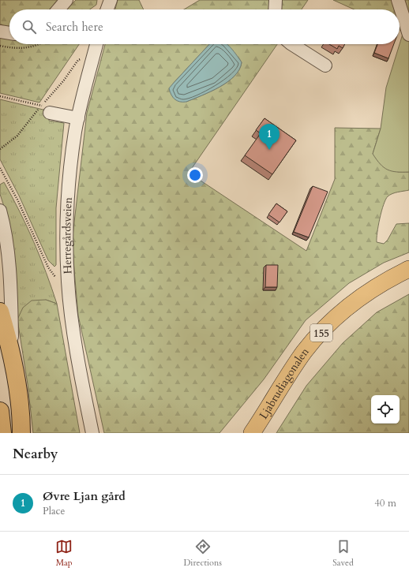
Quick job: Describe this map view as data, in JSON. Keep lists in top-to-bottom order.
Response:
{
  "streets": {
    "main road": ["155", "Ljabrudiagonalen"],
    "street": ["Herregårdsveien"]
  },
  "page": {
    "search": "Search here",
    "pins": "1",
    "heading": "Nearby",
    "list": [
      {
        "mark": "1",
        "name": "Øvre Ljan gård",
        "note": "Place",
        "value": "40 m"
      }
    ],
    "nav": ["Map", "Directions", "Saved"]
  }
}
